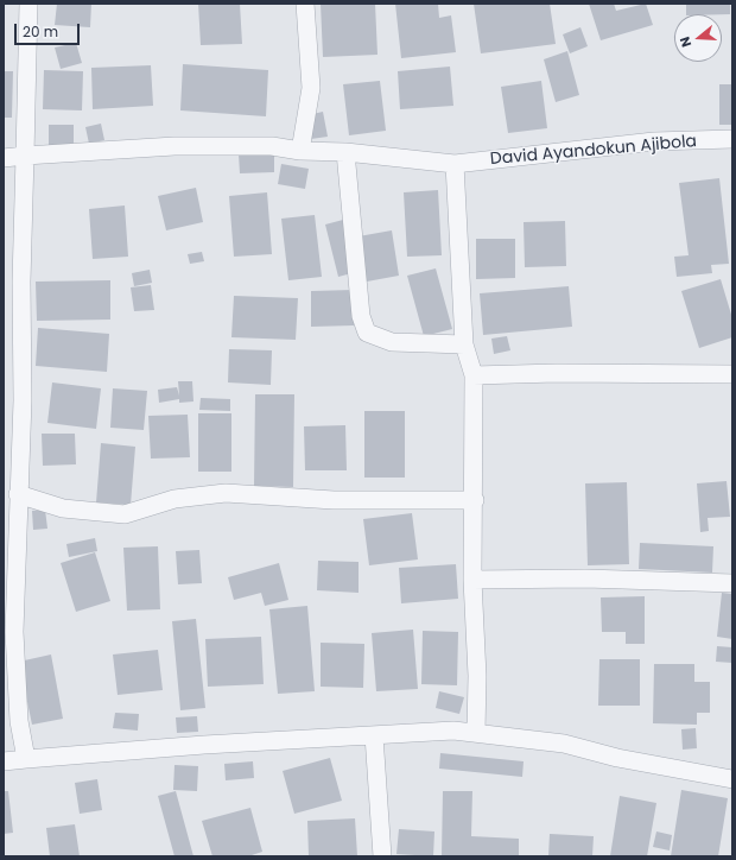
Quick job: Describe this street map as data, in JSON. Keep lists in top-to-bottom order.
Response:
{
  "streets": {
    "street": ["David Ayandokun Ajibola"]
  },
  "scale_bar": "20 m",
  "north": "left"
}
